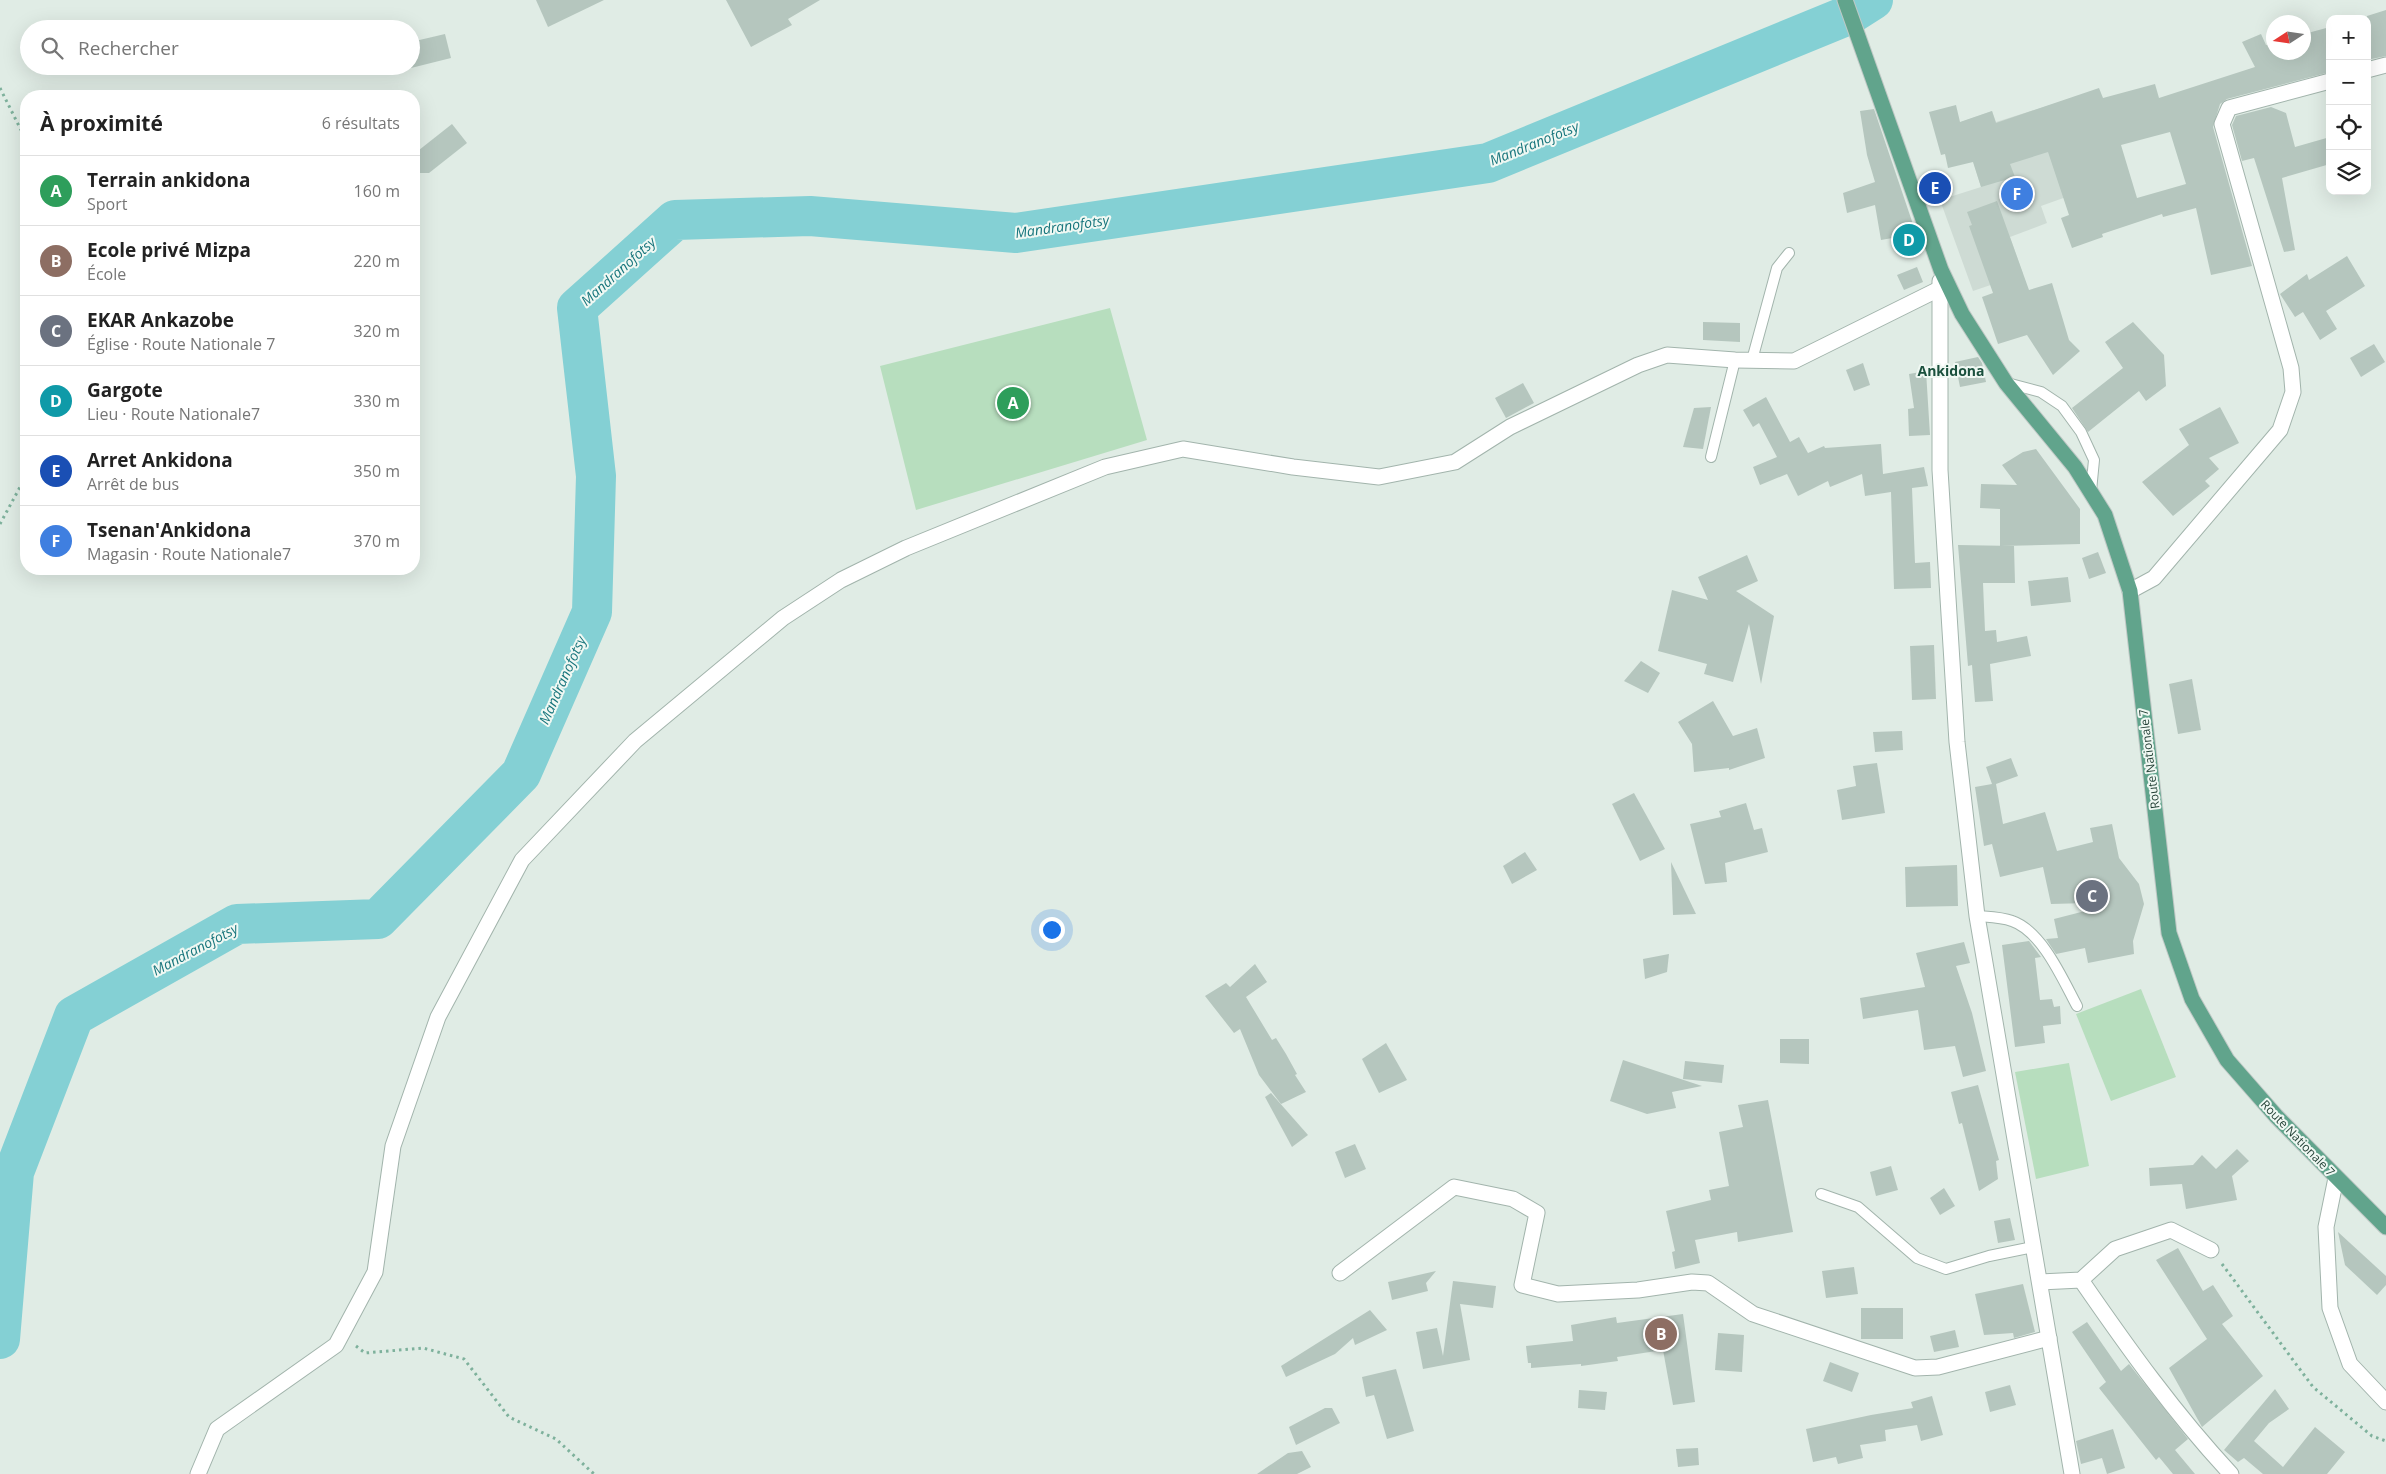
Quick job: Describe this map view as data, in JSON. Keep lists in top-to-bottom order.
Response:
{
  "streets": {
    "main road": ["Route Nationale 7"]
  },
  "districts": ["Ankidona"],
  "water": ["Mandranofotsy"],
  "north": "left",
  "page": {
    "map_buttons": ["+", "−"],
    "search": "Rechercher",
    "heading": ["À proximité", "6 résultats"],
    "list": [
      {
        "mark": "A",
        "name": "Terrain ankidona",
        "note": "Sport",
        "value": "160 m"
      },
      {
        "mark": "B",
        "name": "Ecole privé Mizpa",
        "note": "École",
        "value": "220 m"
      },
      {
        "mark": "C",
        "name": "EKAR Ankazobe",
        "note": "Église · Route Nationale 7",
        "value": "320 m"
      },
      {
        "mark": "D",
        "name": "Gargote",
        "note": "Lieu · Route Nationale7",
        "value": "330 m"
      },
      {
        "mark": "E",
        "name": "Arret Ankidona",
        "note": "Arrêt de bus",
        "value": "350 m"
      },
      {
        "mark": "F",
        "name": "Tsenan'Ankidona",
        "note": "Magasin · Route Nationale7",
        "value": "370 m"
      }
    ],
    "pins": [
      "E",
      "F",
      "D",
      "A",
      "C",
      "B"
    ]
  }
}
